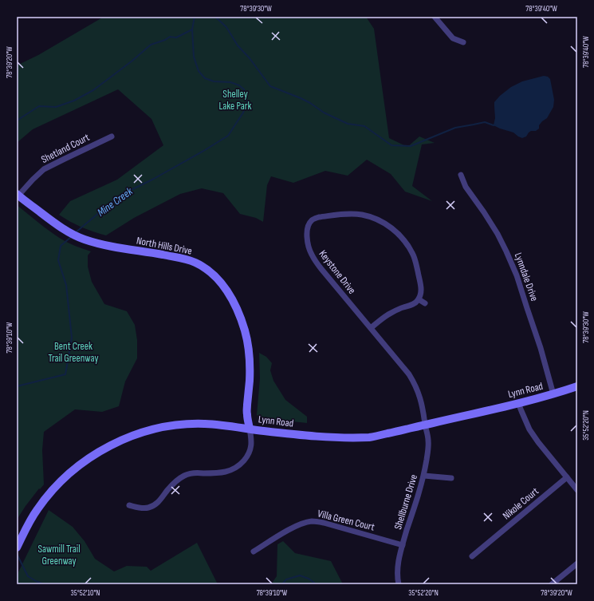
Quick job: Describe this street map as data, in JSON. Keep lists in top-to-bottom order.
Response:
{
  "streets": {
    "main road": ["North Hills Drive", "Lynn Road"],
    "street": [
      "Shetland Court",
      "Keystone Drive",
      "Lynndale Drive",
      "Shellburne Drive",
      "Nikole Court",
      "Villa Green Court"
    ]
  },
  "crossings": [
    ["Shetland Court", "North Hills Drive"],
    ["North Hills Drive", "Lynn Road"],
    ["Keystone Drive", "Lynn Road"],
    ["Keystone Drive", "Shellburne Drive"],
    ["Lynndale Drive", "Lynn Road"],
    ["Lynn Road", "Shellburne Drive"],
    ["Shellburne Drive", "Villa Green Court"]
  ],
  "water": ["Mine Creek"],
  "parks": ["Shelley Lake Park", "Bent Creek Trail Greenway", "Sawmill Trail Greenway"],
  "coordinates": [
    "78°39'30\"W",
    "78°39'40\"W",
    "78°39'20\"W",
    "78°39'10\"W",
    "35°52'20\"N",
    "35°52'10\"N"
  ]
}
